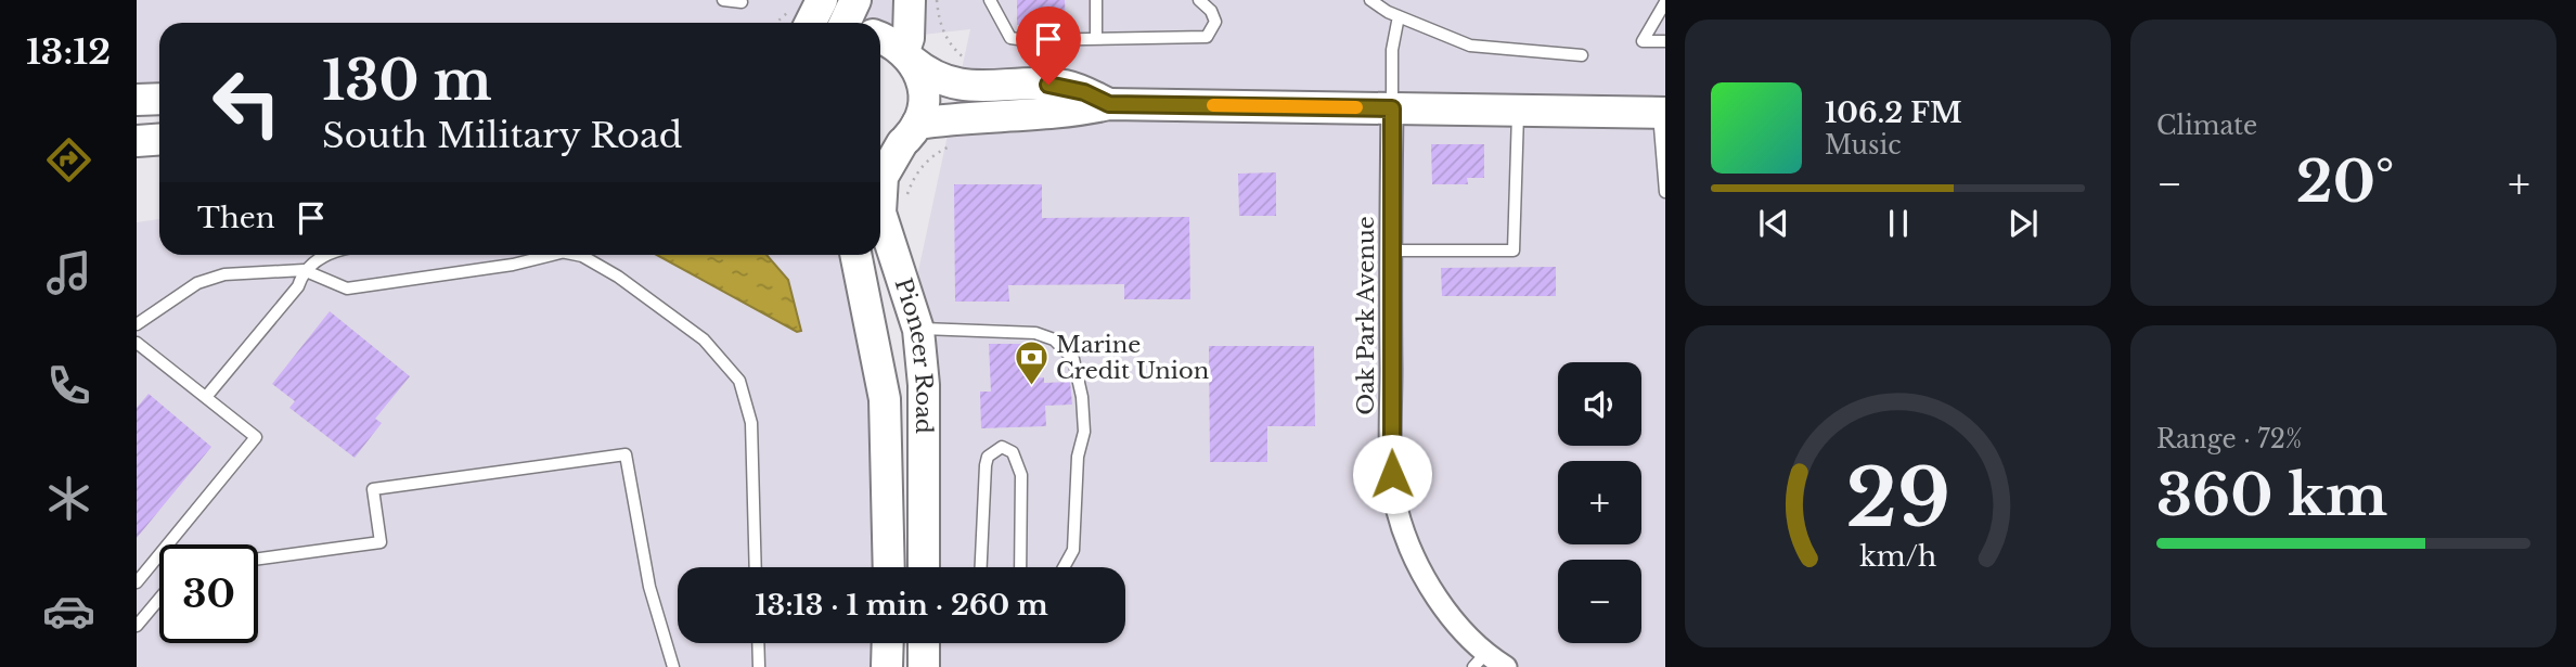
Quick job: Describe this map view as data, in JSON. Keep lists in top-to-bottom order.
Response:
{
  "streets": {
    "main road": ["Pioneer Road"],
    "street": ["Oak Park Avenue"]
  },
  "places": {
    "bank": ["Marine Credit Union"]
  },
  "page": {
    "tabs": "13:12",
    "tile": [
      "Climate",
      ["Range · 72%", "360 km"]
    ],
    "turn": ["130 m", "South Military Road"],
    "song": ["106.2 FM", "Music"],
    "heat": ["−", "20°", "+"],
    "then": "Then",
    "map_buttons": ["+", "−"],
    "limit": "30",
    "trip": "13:13 · 1 min · 260 m",
    "gauge": ["29", "km/h"]
  }
}
